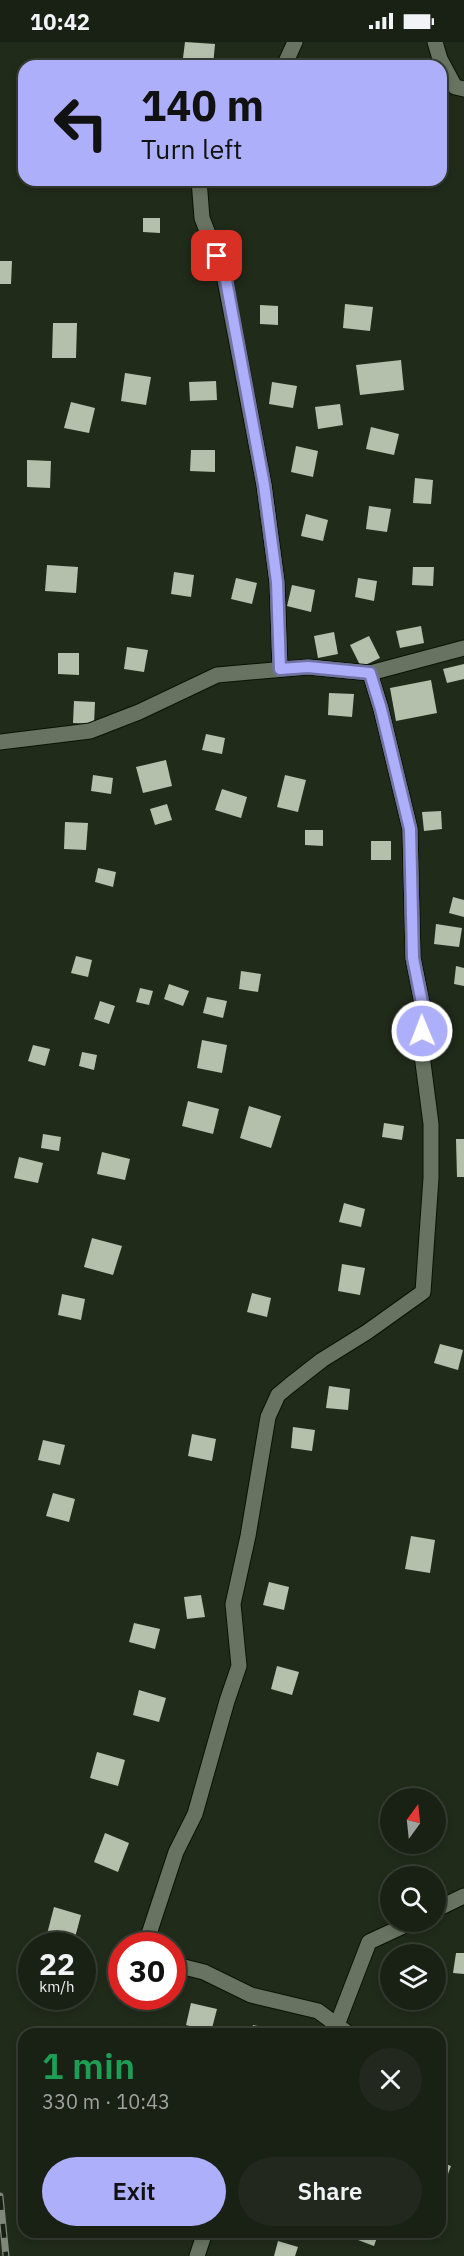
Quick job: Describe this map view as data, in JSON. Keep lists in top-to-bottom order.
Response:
{
  "north": "top",
  "page": {
    "status": "10:42",
    "turn": ["140 m", "Turn left"],
    "speed": "22 km/h",
    "limit": "30",
    "heading": ["1 min", "330 m · 10:43"],
    "buttons": ["Exit", "Share"]
  }
}
